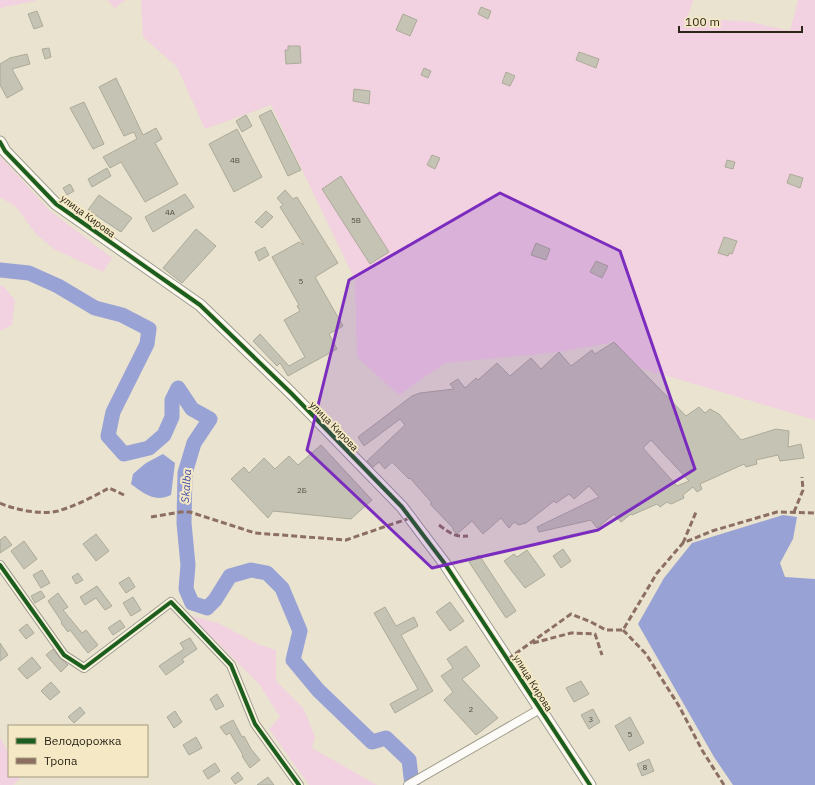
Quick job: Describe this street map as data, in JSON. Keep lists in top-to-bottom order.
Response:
{
  "streets": {
    "street": ["улица Кирова"]
  },
  "water": ["Skalba"],
  "house_numbers": [
    "4В",
    "4А",
    "5В",
    "5",
    "2Б",
    "2",
    "3",
    "5",
    "8"
  ],
  "legend": ["Велодорожка", "Тропа"],
  "scale_bar": "100 m"
}
